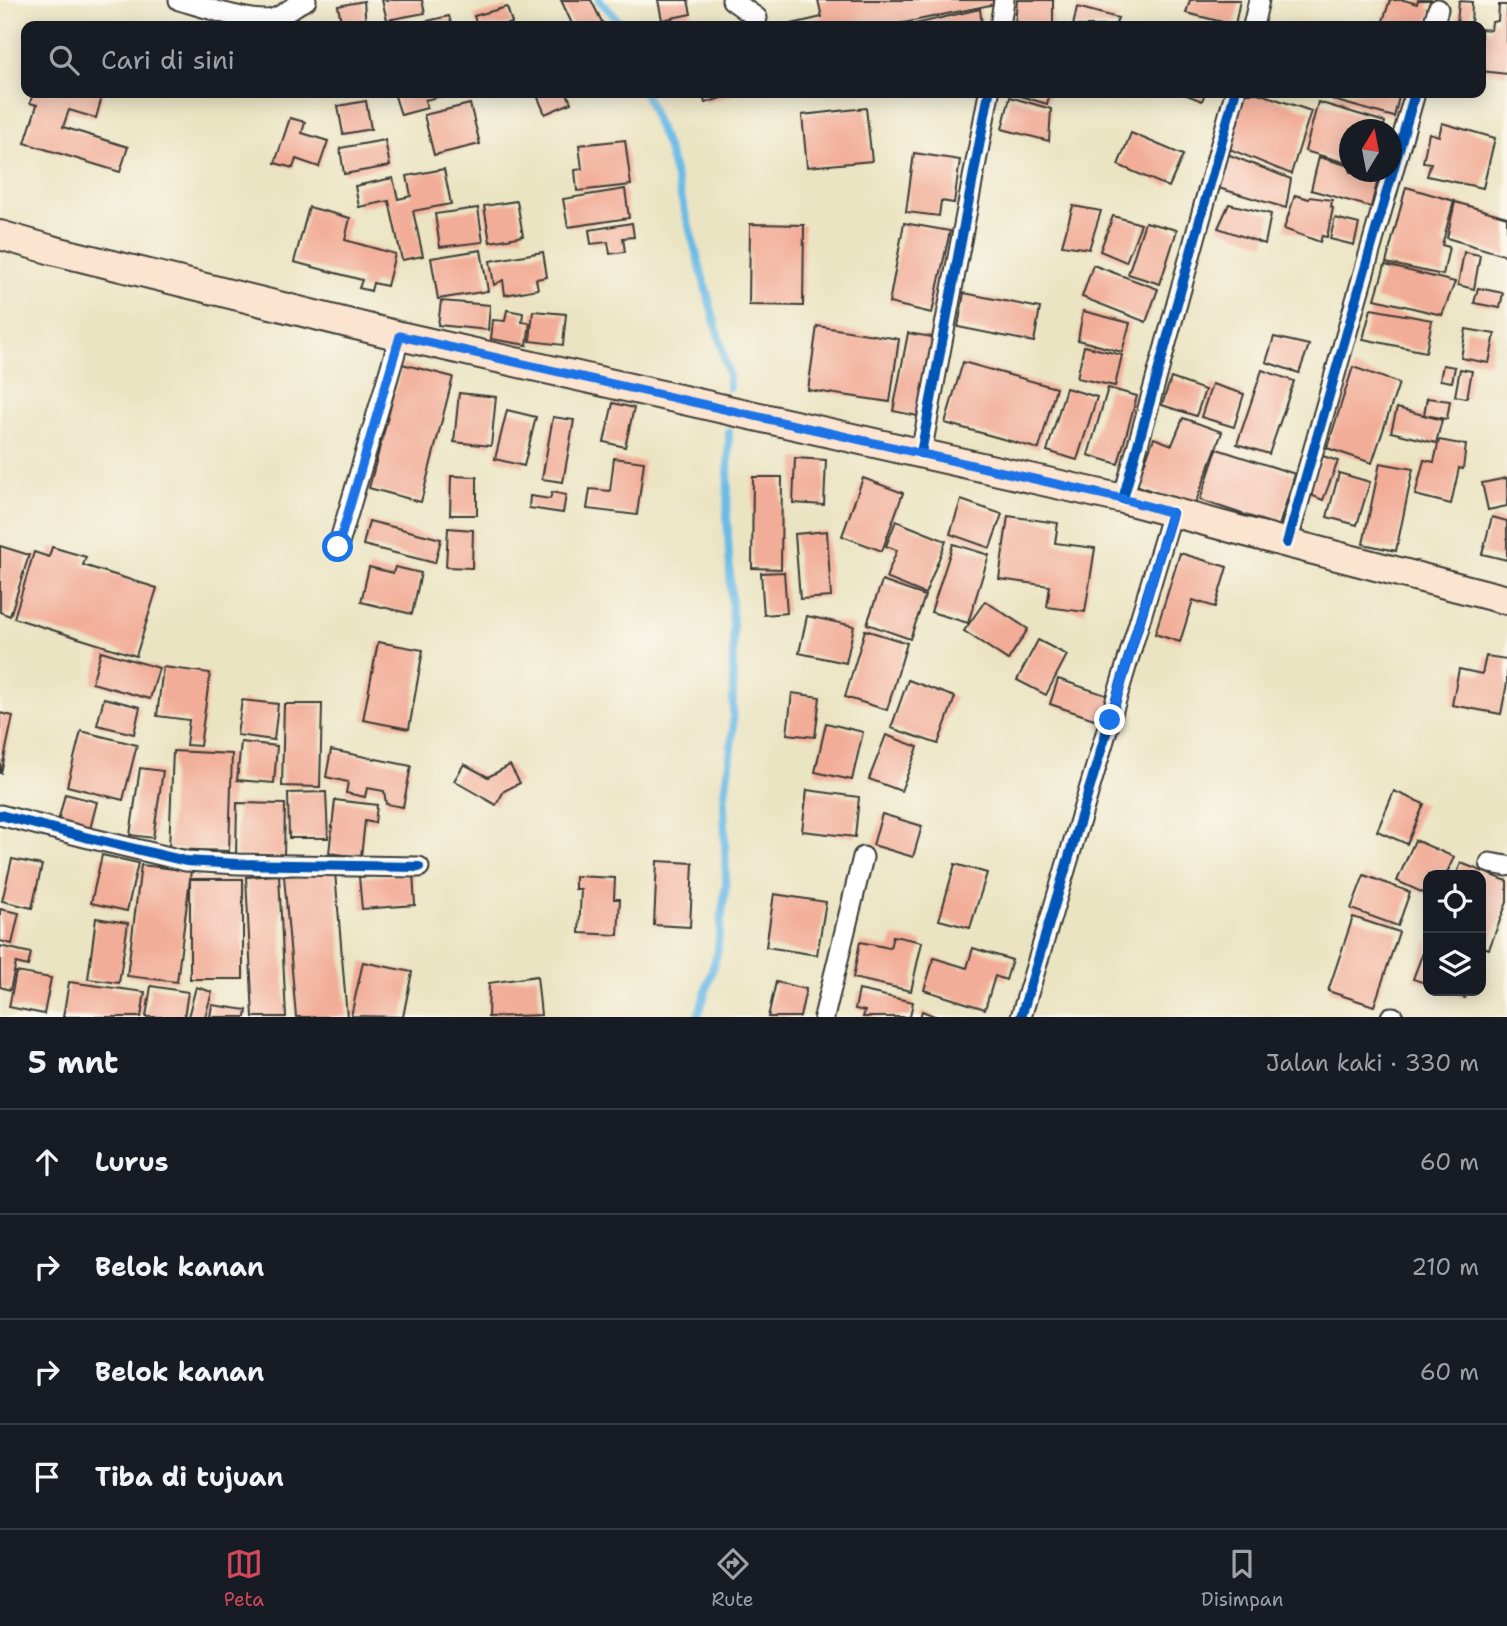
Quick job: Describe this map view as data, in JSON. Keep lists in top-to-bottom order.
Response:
{
  "north": "top",
  "page": {
    "search": "Cari di sini",
    "heading": ["5 mnt", "Jalan kaki · 330 m"],
    "list": [
      ["Lurus", "60 m"],
      ["Belok kanan", "210 m"],
      ["Belok kanan", "60 m"],
      "Tiba di tujuan"
    ],
    "nav": ["Peta", "Rute", "Disimpan"]
  }
}
